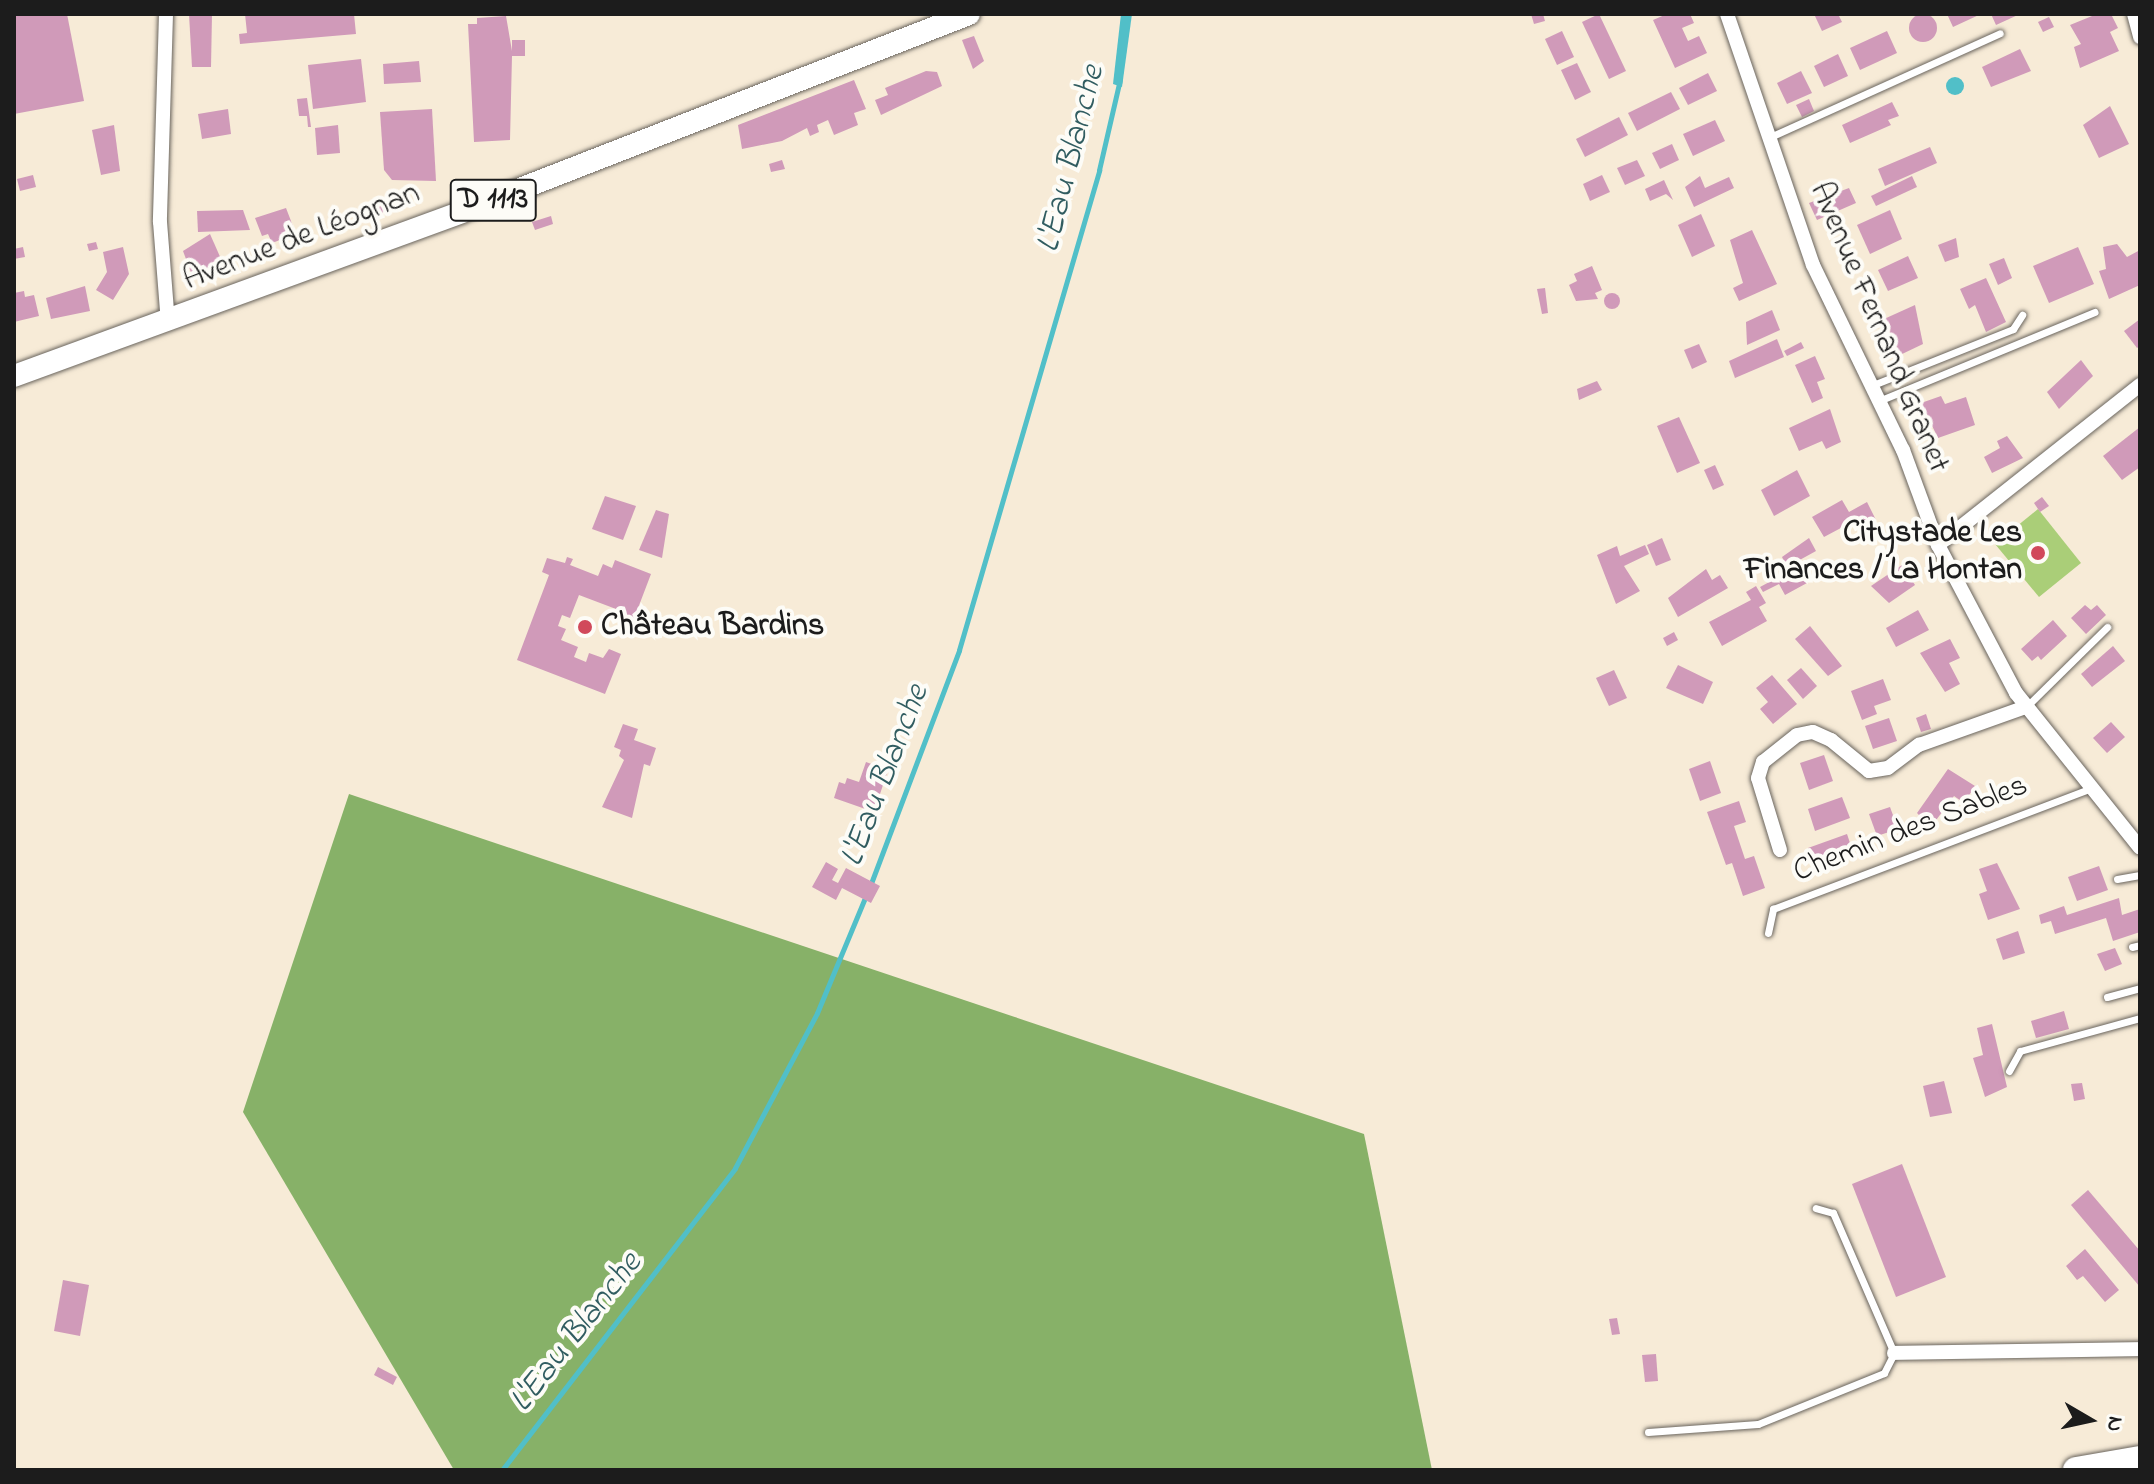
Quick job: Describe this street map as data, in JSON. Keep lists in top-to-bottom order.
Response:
{
  "streets": {
    "main road": ["D 1113", "Avenue de Léognan"],
    "street": ["Avenue Fernand Granet"],
    "lane": ["Chemin des Sables"]
  },
  "crossings": [
    ["Avenue Fernand Granet", "Chemin des Sables"]
  ],
  "water": ["L'Eau Blanche"],
  "places": ["Citystade Les Finances / La Hontan", "Château Bardins"],
  "north": "right"
}
